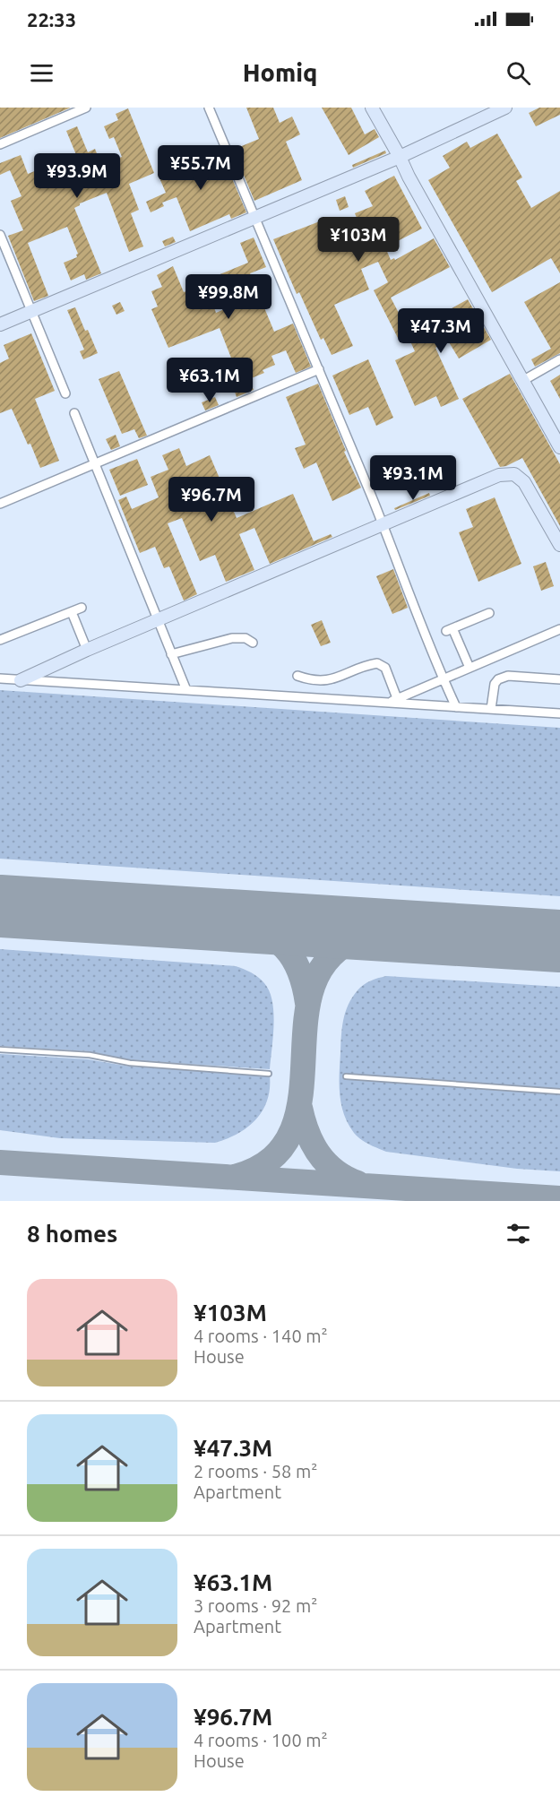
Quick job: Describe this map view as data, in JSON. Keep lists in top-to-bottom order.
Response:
{
  "page": {
    "status": "22:33",
    "header": "Homiq",
    "price": [
      "¥55.7M",
      "¥93.9M",
      "¥103M",
      "¥99.8M",
      "¥47.3M",
      "¥63.1M",
      "¥93.1M",
      "¥96.7M"
    ],
    "heading": "8 homes",
    "list": [
      {
        "name": "¥103M",
        "note": "4 rooms · 140 m² · House"
      },
      {
        "name": "¥47.3M",
        "note": "2 rooms · 58 m² · Apartment"
      },
      {
        "name": "¥63.1M",
        "note": "3 rooms · 92 m² · Apartment"
      },
      {
        "name": "¥96.7M",
        "note": "4 rooms · 100 m² · House"
      }
    ]
  }
}
